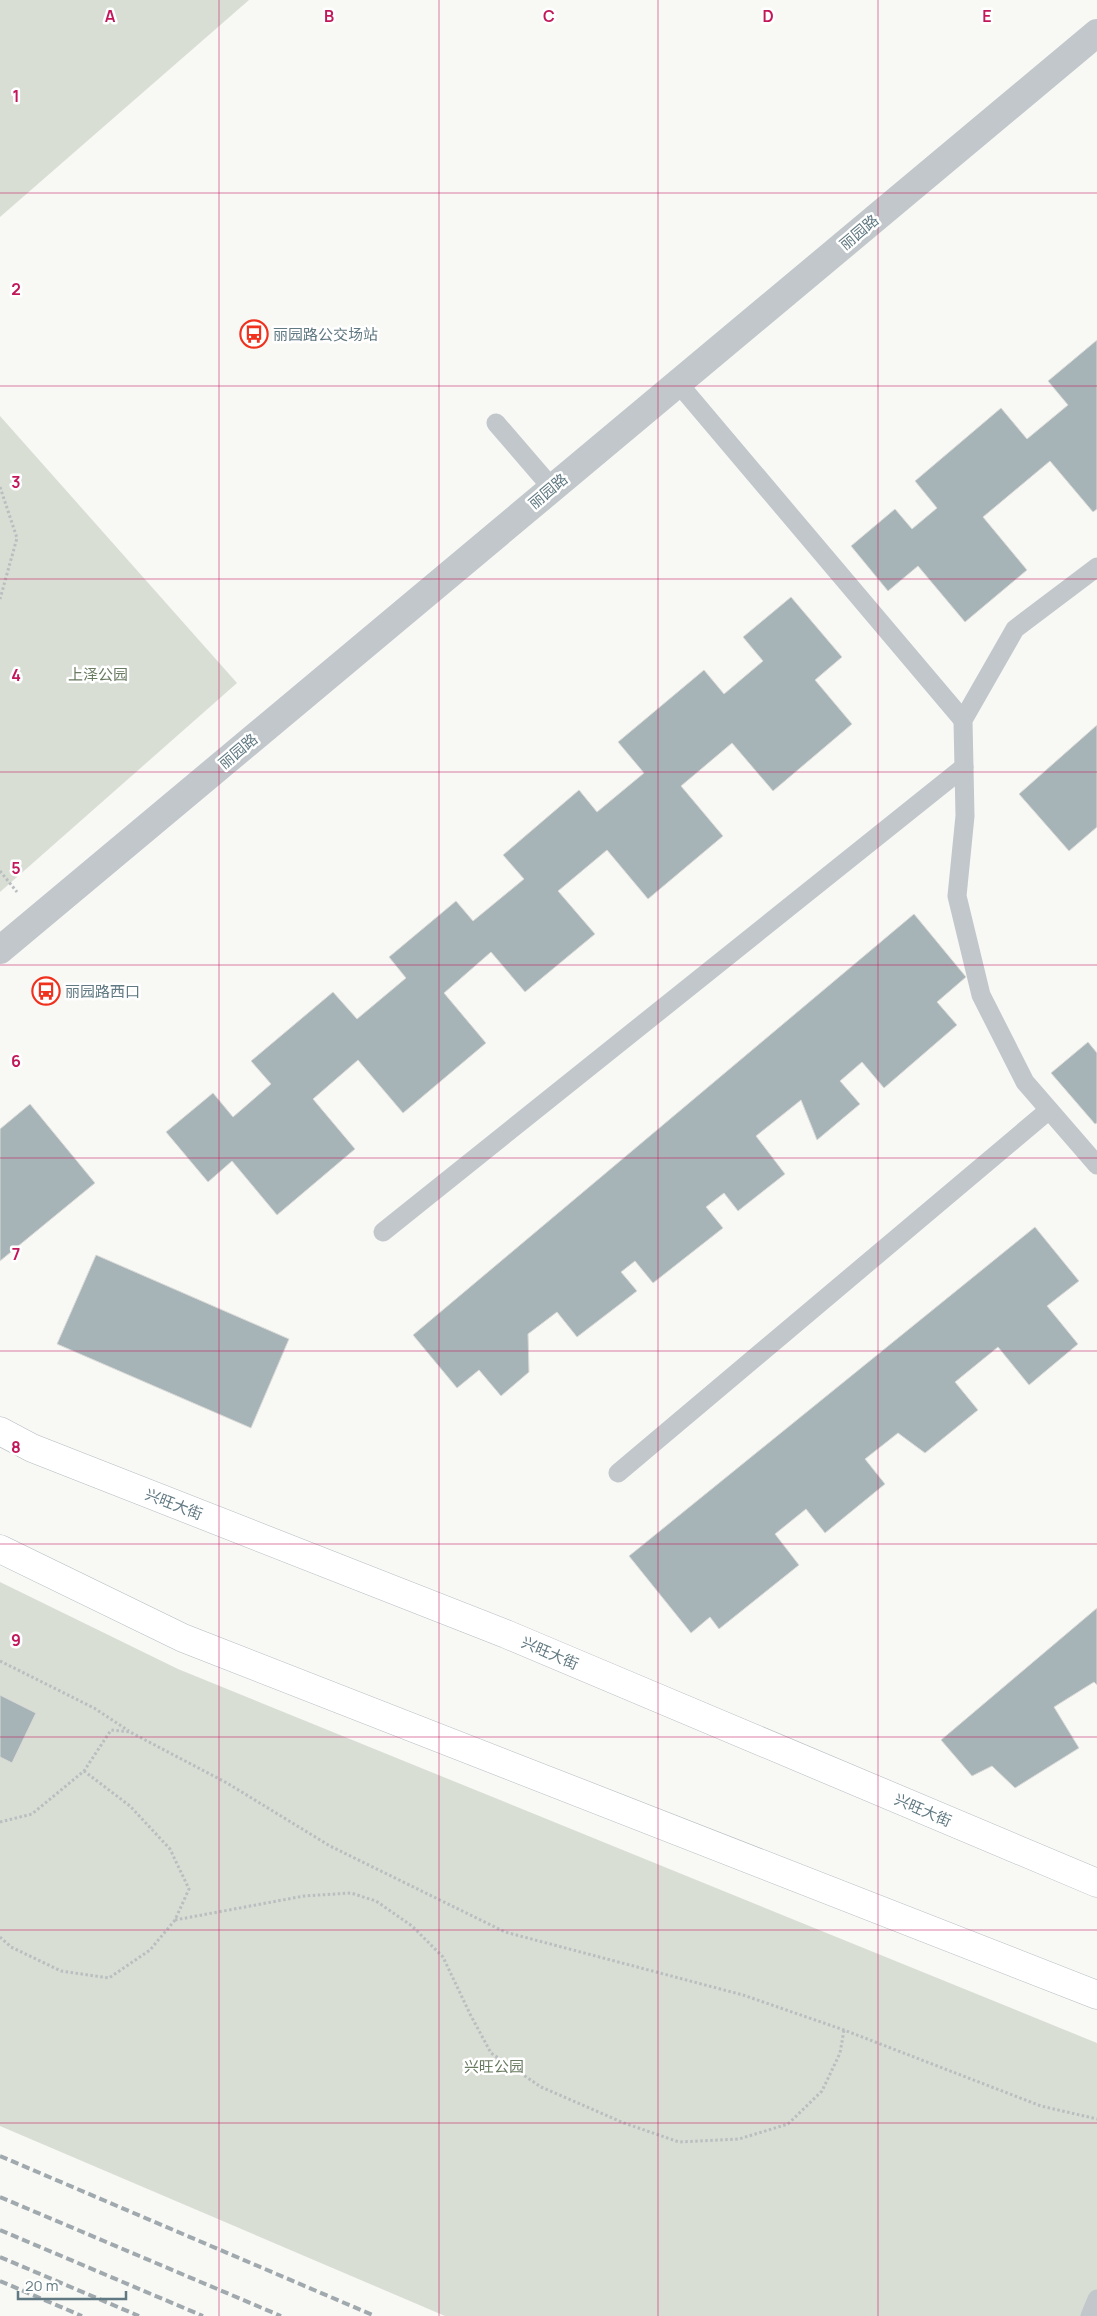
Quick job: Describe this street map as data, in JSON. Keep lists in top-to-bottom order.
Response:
{
  "streets": {
    "main road": ["兴旺大街"],
    "street": ["丽园路"]
  },
  "parks": ["上泽公园", "兴旺公园"],
  "places": {
    "bus stop": ["丽园路公交场站", "丽园路西口"]
  },
  "scale_bar": "20 m",
  "grid": {
    "columns": [
      "A",
      "B",
      "C",
      "D",
      "E"
    ],
    "rows": [
      "1",
      "2",
      "3",
      "4",
      "5",
      "6",
      "7",
      "8",
      "9"
    ]
  }
}
